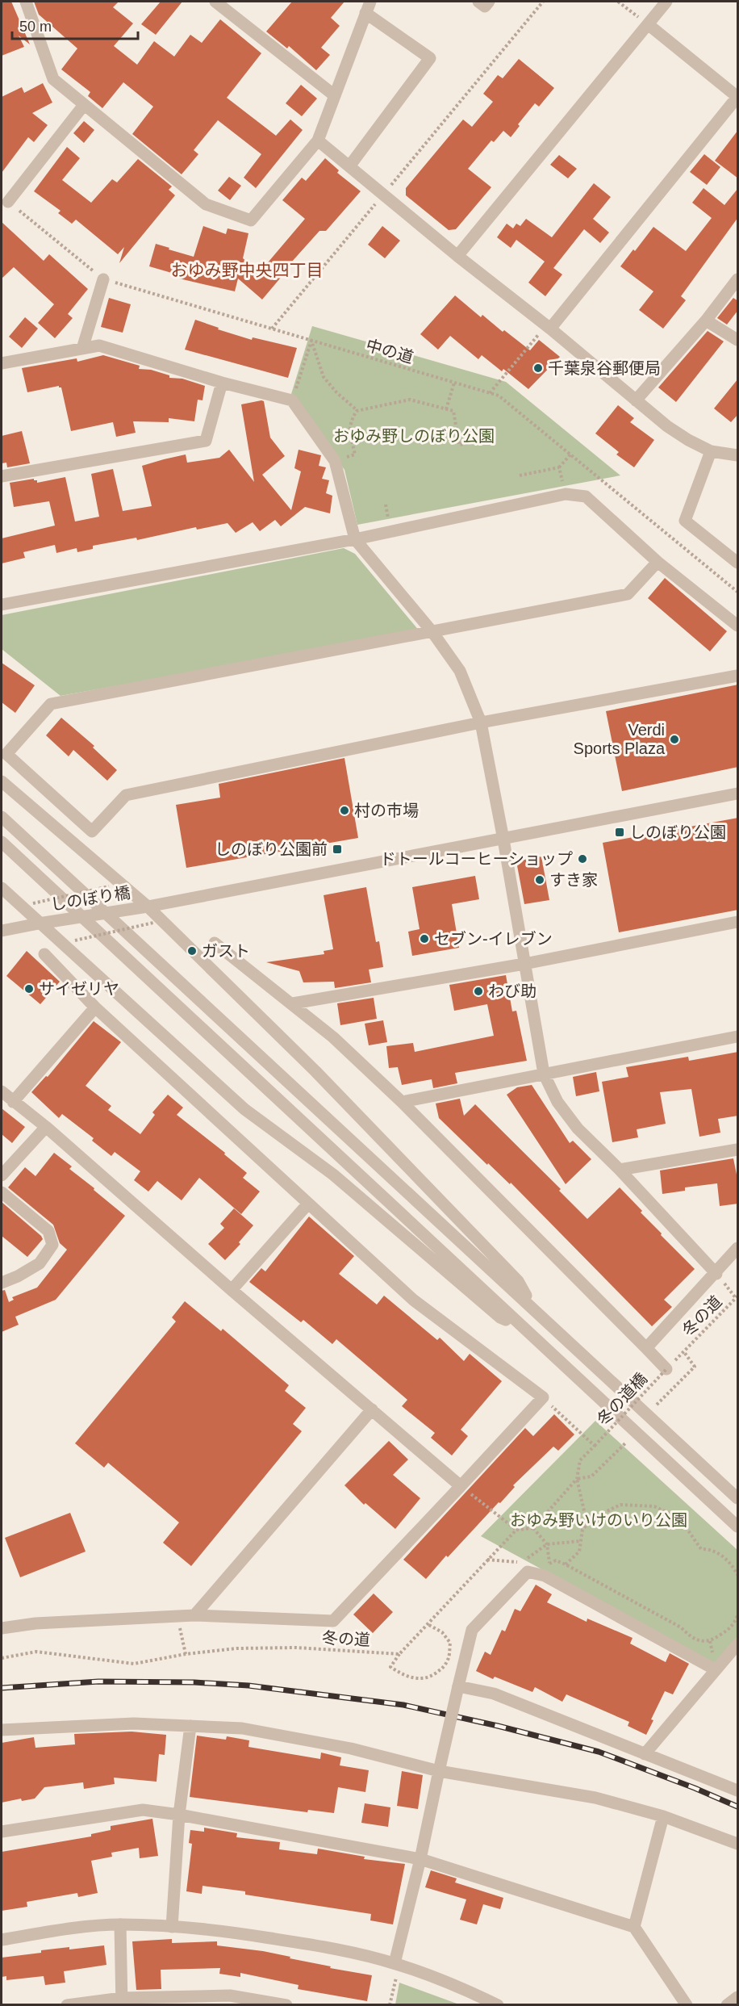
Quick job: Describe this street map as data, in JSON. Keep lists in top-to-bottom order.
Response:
{
  "streets": {
    "street": ["しのぼり橋"],
    "path": ["中の道", "冬の道", "冬の道橋"]
  },
  "districts": ["おゆみ野中央四丁目"],
  "parks": ["おゆみ野しのぼり公園", "おゆみ野いけのいり公園"],
  "places": {
    "other": [
      "千葉泉谷郵便局",
      "Verdi Sports Plaza",
      "村の市場",
      "ドトールコーヒーショップ",
      "すき家",
      "セブン-イレブン",
      "ガスト",
      "サイゼリヤ",
      "わび助"
    ],
    "transit": ["しのぼり公園", "しのぼり公園前"]
  },
  "scale_bar": "50 m"
}
